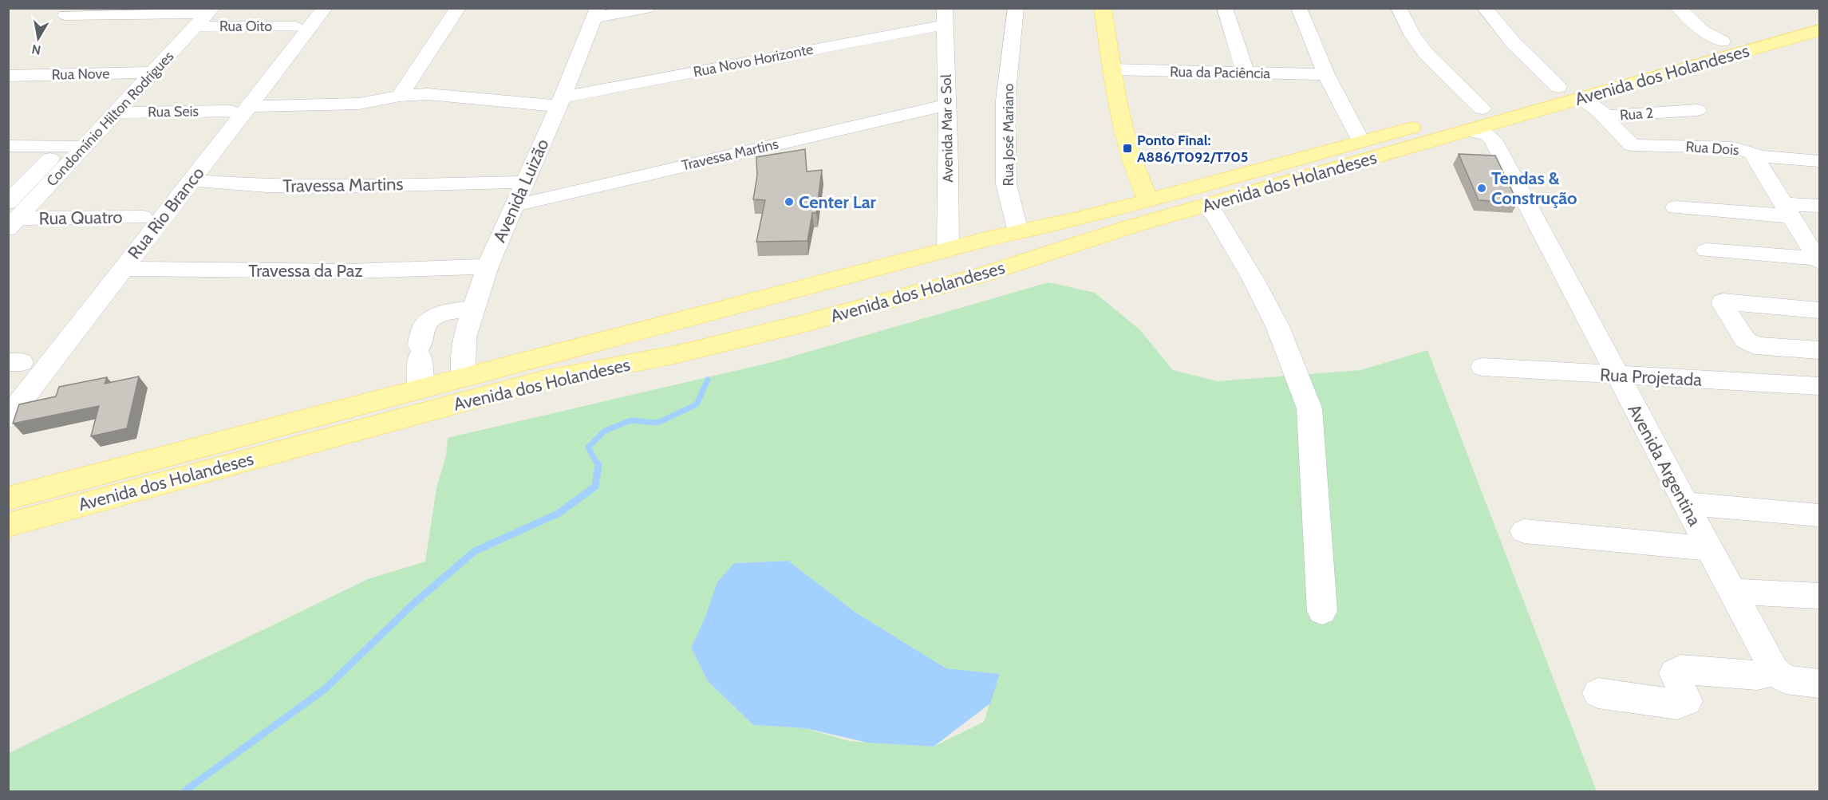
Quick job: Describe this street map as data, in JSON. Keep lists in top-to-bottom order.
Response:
{
  "streets": {
    "main road": ["Avenida dos Holandeses"],
    "street": [
      "Rua Oito",
      "Rua Novo Horizonte",
      "Rua da Paciência",
      "Rua Nove",
      "Rua Seis",
      "Rua 2",
      "Condomínio Hilton Rodrigues",
      "Avenida Mar e Sol",
      "Rua José Mariano",
      "Rua Dois",
      "Travessa Martins",
      "Avenida Luizão",
      "Rua Rio Branco",
      "Rua Quatro",
      "Travessa da Paz",
      "Rua Projetada",
      "Avenida Argentina"
    ]
  },
  "crossings": [
    ["Rua Oito", "Condomínio Hilton Rodrigues"],
    ["Rua Novo Horizonte", "Rua Seis"],
    ["Rua Novo Horizonte", "Avenida Mar e Sol"],
    ["Rua Novo Horizonte", "Avenida Luizão"],
    ["Rua Novo Horizonte", "Rua Rio Branco"],
    ["Rua Nove", "Condomínio Hilton Rodrigues"],
    ["Avenida dos Holandeses", "Rua 2"],
    ["Avenida dos Holandeses", "Avenida Mar e Sol"],
    ["Avenida dos Holandeses", "Rua José Mariano"],
    ["Avenida dos Holandeses", "Avenida Luizão"],
    ["Avenida dos Holandeses", "Avenida Argentina"],
    ["Rua Seis", "Condomínio Hilton Rodrigues"],
    ["Rua Seis", "Rua Rio Branco"],
    ["Rua 2", "Rua Dois"],
    ["Condomínio Hilton Rodrigues", "Rua Quatro"],
    ["Avenida Mar e Sol", "Travessa Martins"],
    ["Travessa Martins", "Avenida Luizão"],
    ["Travessa Martins", "Rua Rio Branco"],
    ["Avenida Luizão", "Travessa da Paz"],
    ["Rua Rio Branco", "Travessa da Paz"],
    ["Rua Projetada", "Avenida Argentina"]
  ],
  "places": {
    "transit": ["Ponto Final: A886/T092/T705"],
    "other": ["Tendas & Construção", "Center Lar"]
  },
  "north": "bottom"
}
